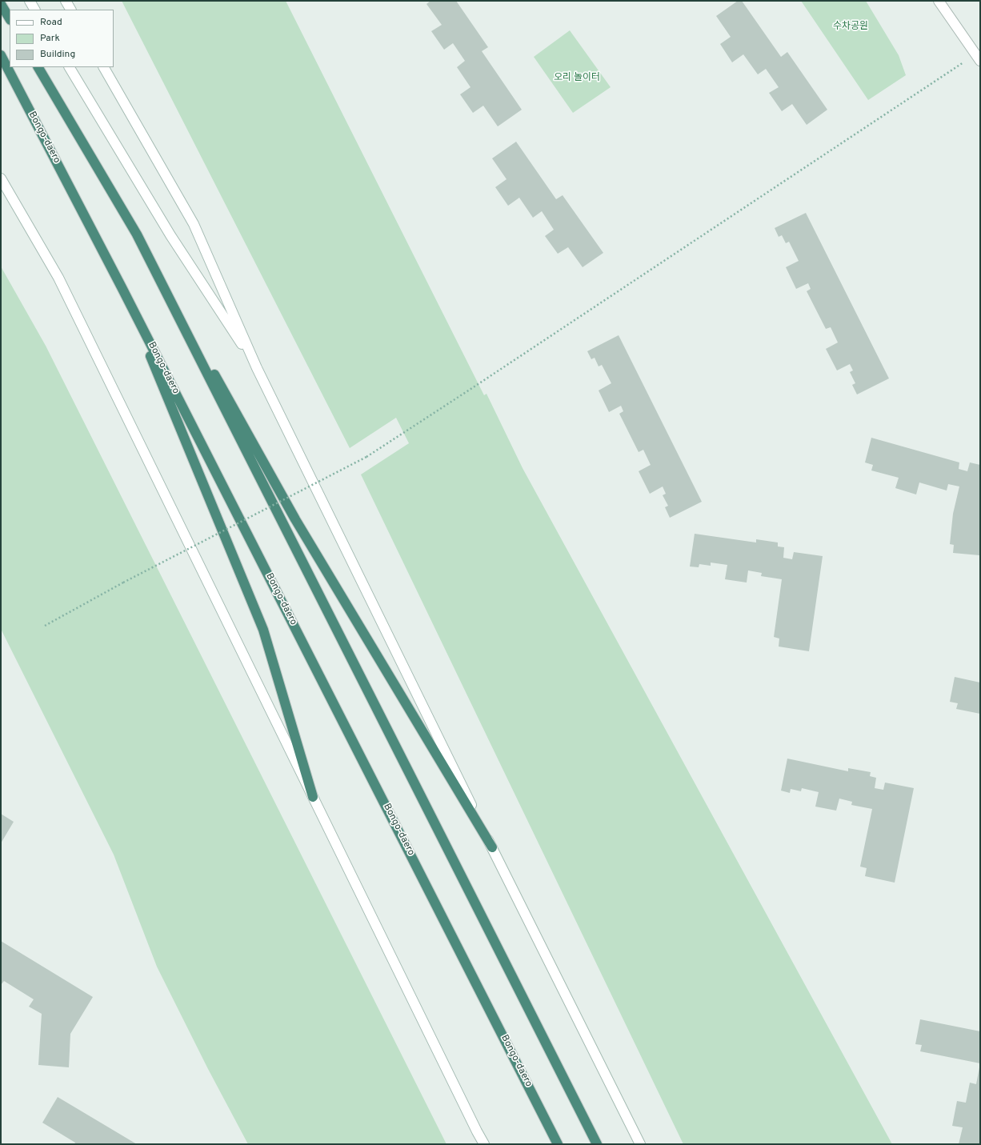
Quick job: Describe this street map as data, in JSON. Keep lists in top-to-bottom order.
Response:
{
  "streets": {
    "highway": ["Bongo-daero"]
  },
  "parks": ["수차공원", "오리 놀이터"],
  "legend": ["Road", "Park", "Building"]
}
